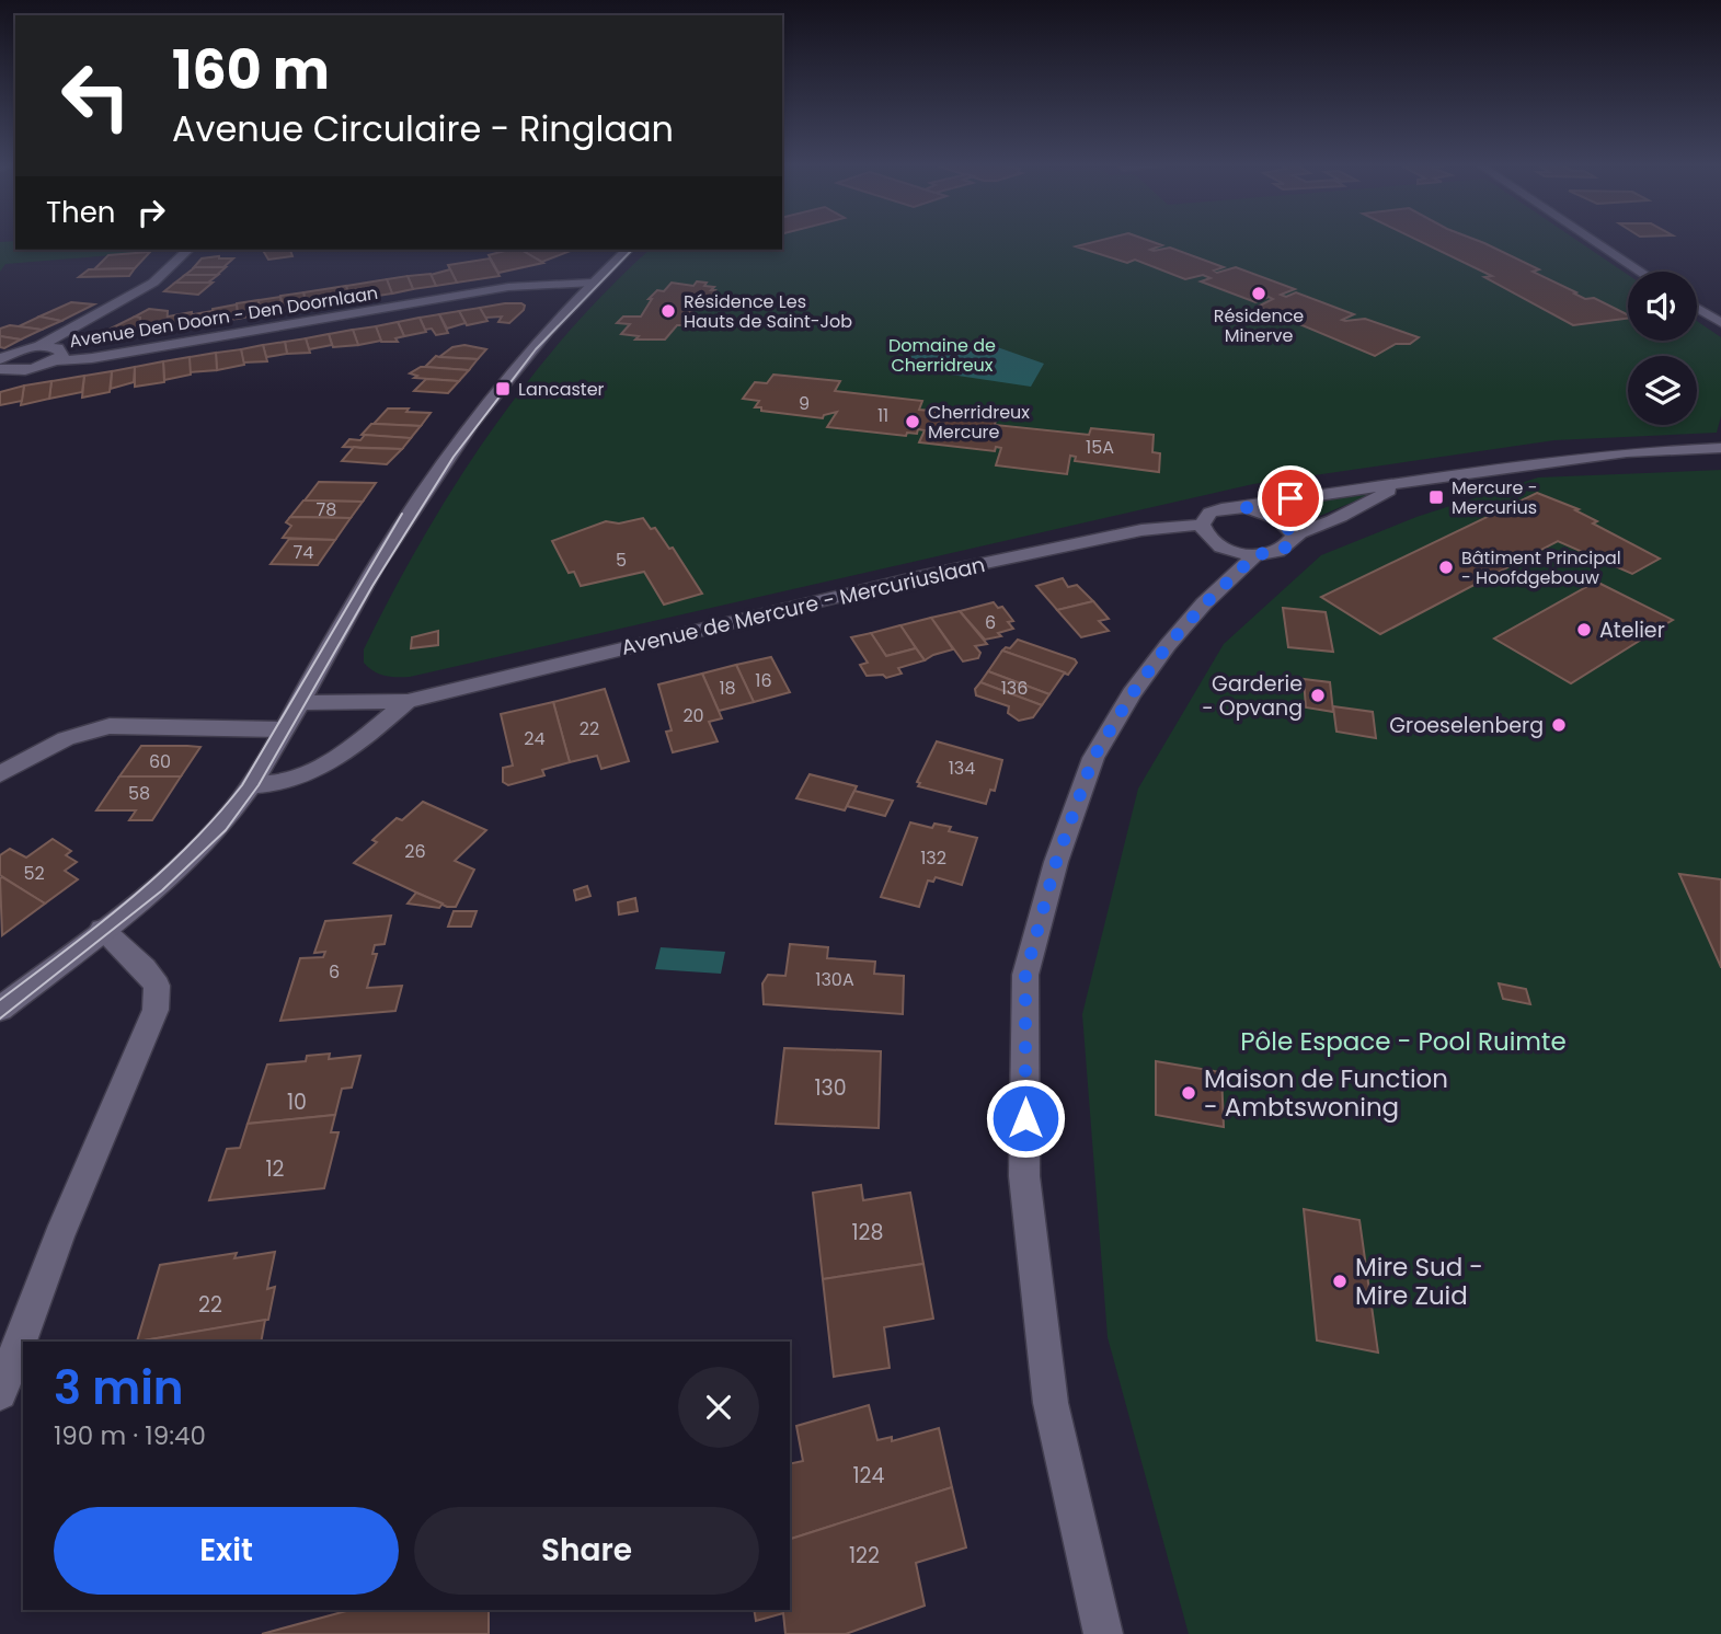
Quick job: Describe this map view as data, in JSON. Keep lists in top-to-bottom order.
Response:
{
  "streets": {
    "street": ["Avenue Den Doorn - Den Doornlaan", "Avenue de Mercure - Mercuriuslaan"]
  },
  "parks": ["Domaine de Cherridreux", "Pôle Espace - Pool Ruimte"],
  "places": {
    "other": [
      "Résidence Minerve",
      "Résidence Les Hauts de Saint-Job",
      "Cherridreux Mercure",
      "Bâtiment Principal - Hoofdgebouw",
      "Atelier",
      "Garderie - Opvang",
      "Groeselenberg",
      "Maison de Function - Ambtswoning",
      "Mire Sud - Mire Zuid"
    ],
    "transit": ["Lancaster", "Mercure - Mercurius"]
  },
  "house_numbers": [
    "9",
    "11",
    "15A",
    "78",
    "74",
    "5",
    "6",
    "16",
    "18",
    "136",
    "20",
    "22",
    "24",
    "60",
    "134",
    "58",
    "26",
    "132",
    "52",
    "6",
    "130A",
    "130",
    "10",
    "12",
    "128",
    "22",
    "124",
    "122"
  ],
  "page": {
    "turn": ["160 m", "Avenue Circulaire - Ringlaan"],
    "then": "Then",
    "heading": ["3 min", "190 m · 19:40"],
    "buttons": ["Exit", "Share"]
  }
}
